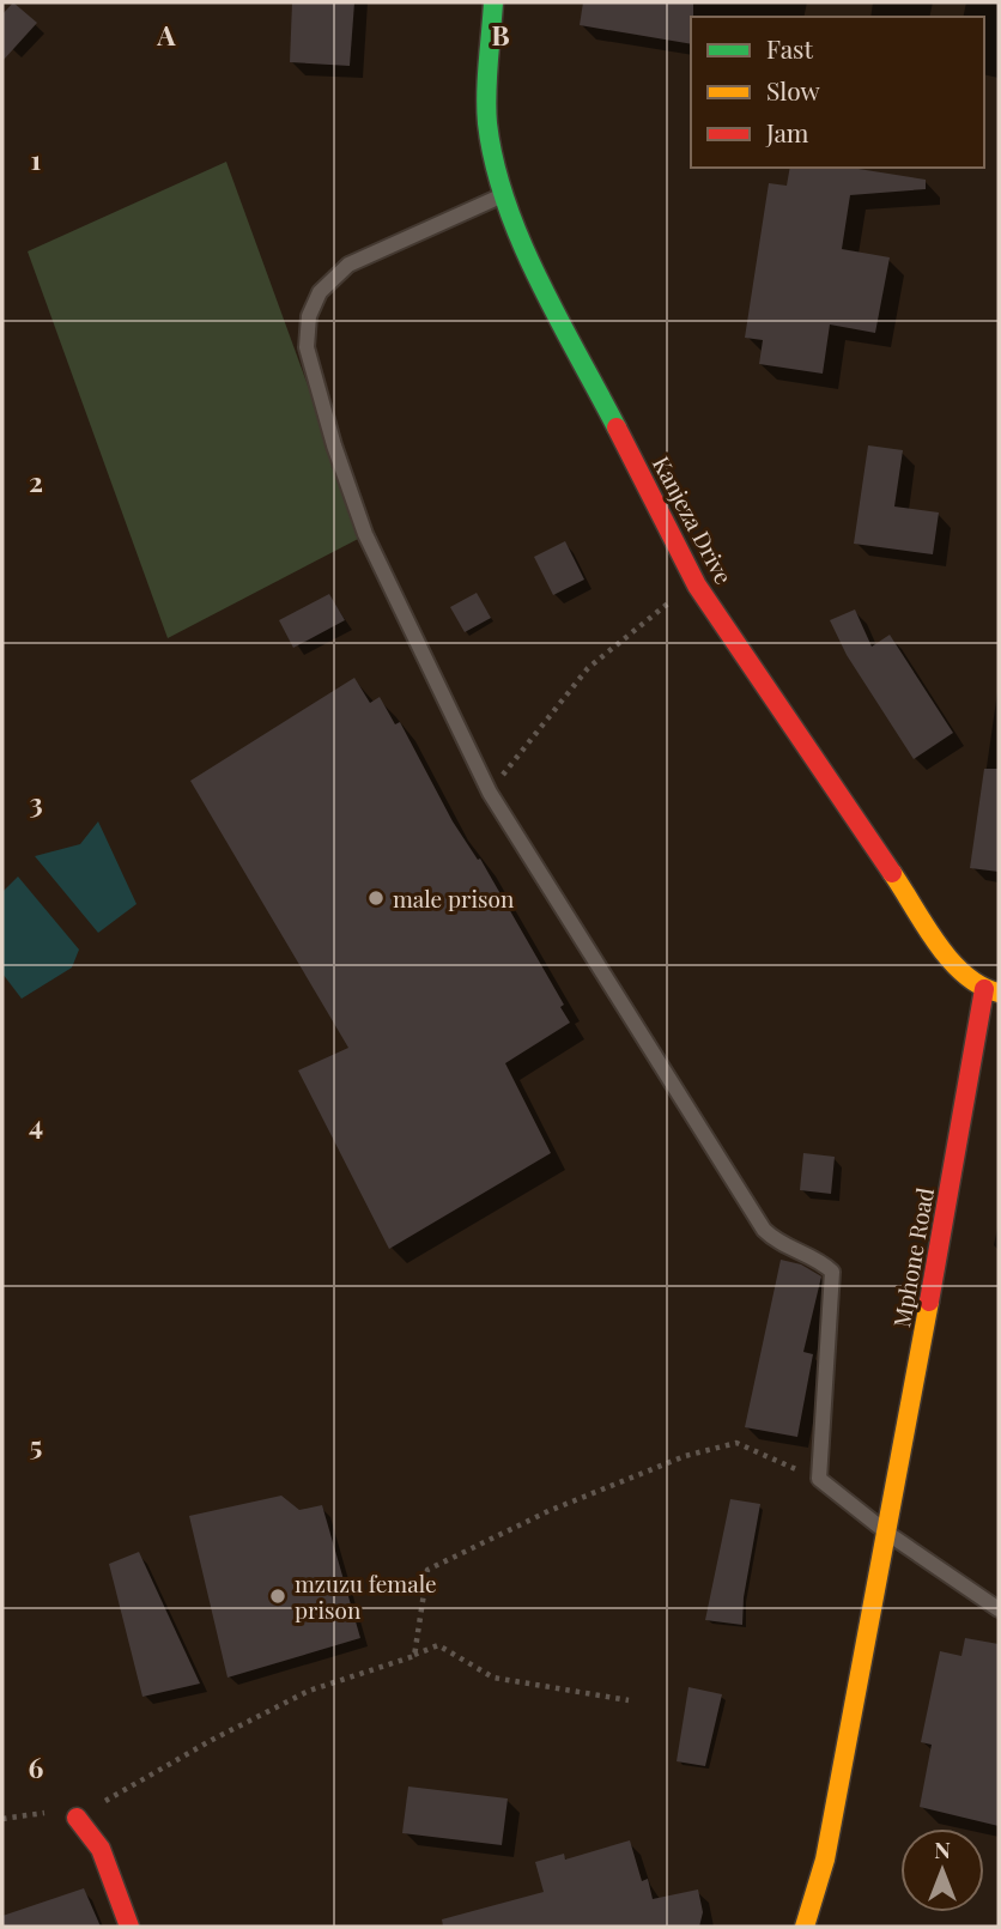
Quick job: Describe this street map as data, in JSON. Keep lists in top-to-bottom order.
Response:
{
  "streets": {
    "street": ["Kanjeza Drive", "Mphone Road"]
  },
  "crossings": [
    ["Kanjeza Drive", "Mphone Road"]
  ],
  "places": ["male prison", "mzuzu female prison"],
  "legend": ["Fast", "Slow", "Jam"],
  "north": "top",
  "grid": {
    "columns": ["A", "B"],
    "rows": [
      "1",
      "2",
      "3",
      "4",
      "5",
      "6"
    ]
  }
}
